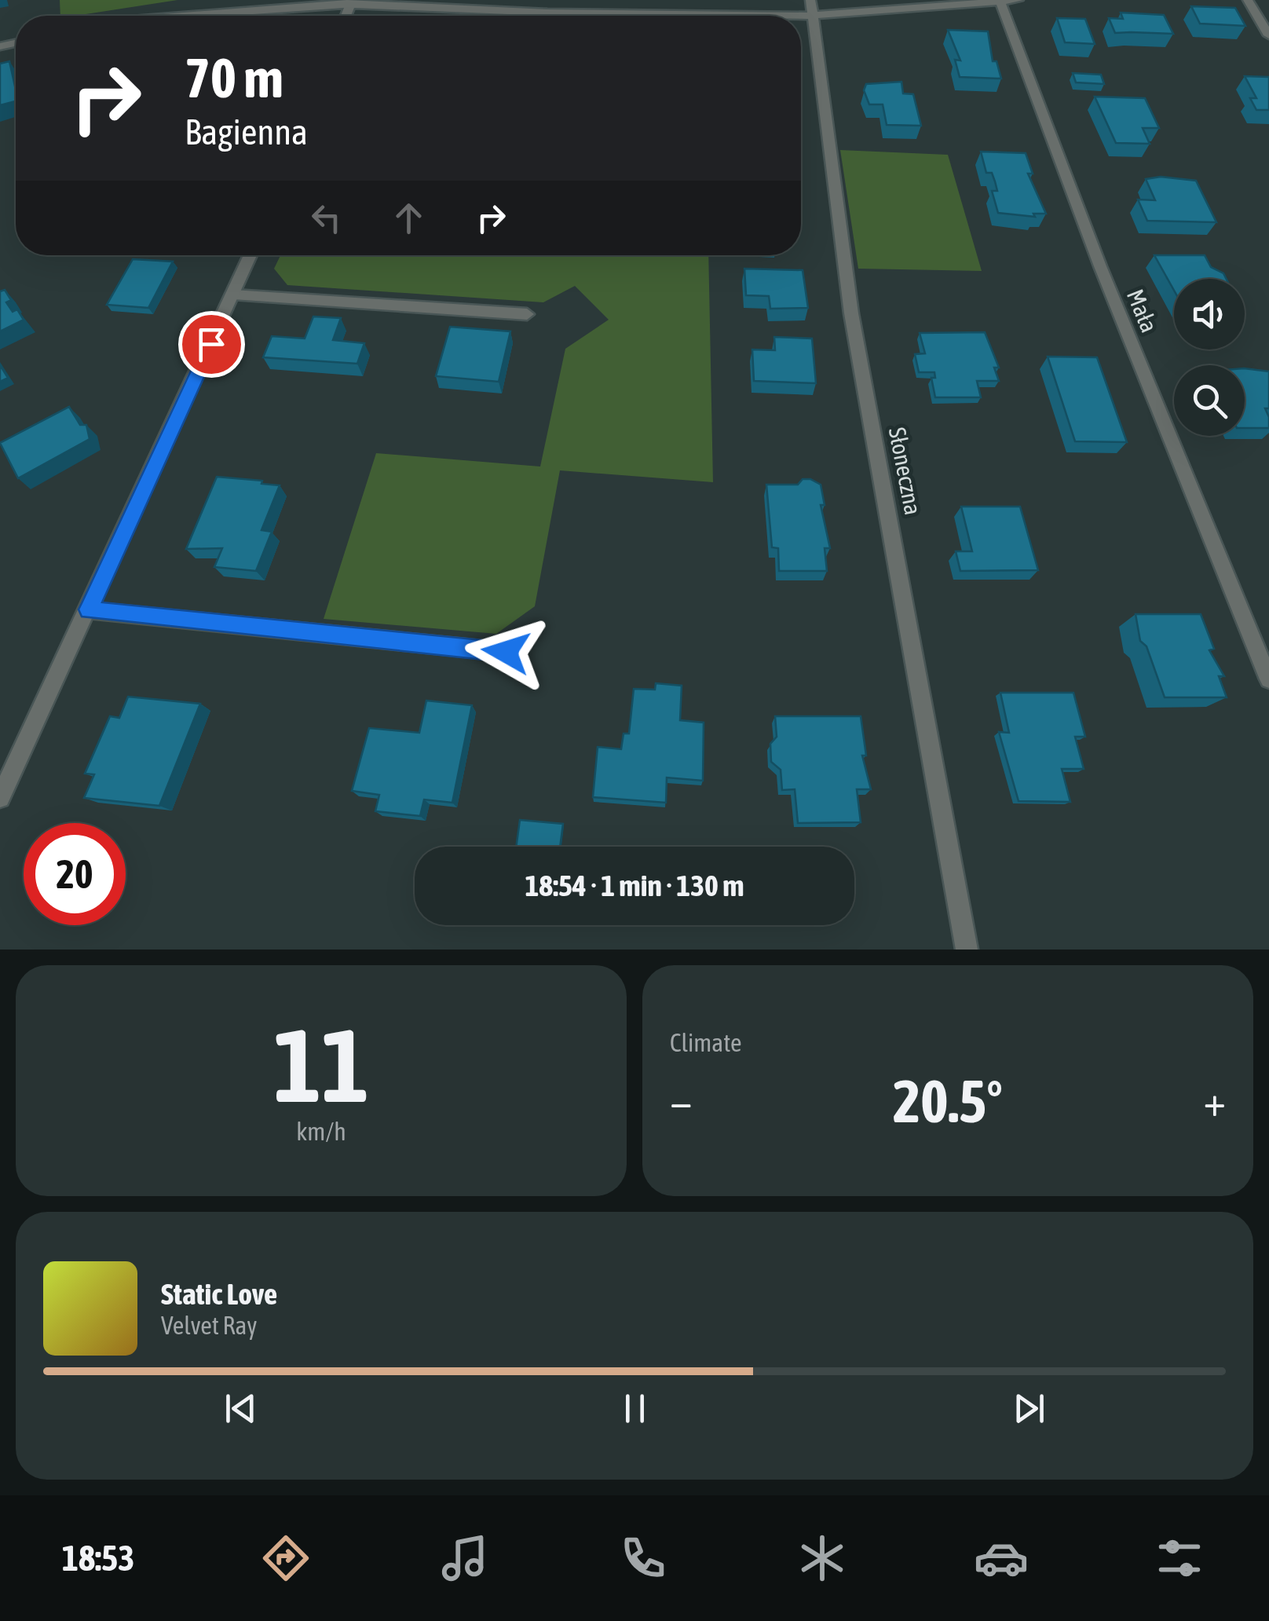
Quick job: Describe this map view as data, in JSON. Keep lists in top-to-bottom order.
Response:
{
  "streets": {
    "street": ["Mała", "Słoneczna"]
  },
  "page": {
    "turn": ["70 m", "Bagienna"],
    "limit": "20",
    "trip": "18:54 · 1 min · 130 m",
    "tile": [
      ["11", "km/h"],
      "Climate"
    ],
    "heat": ["−", "20.5°", "+"],
    "song": ["Static Love", "Velvet Ray"],
    "tabs": "18:53"
  }
}
